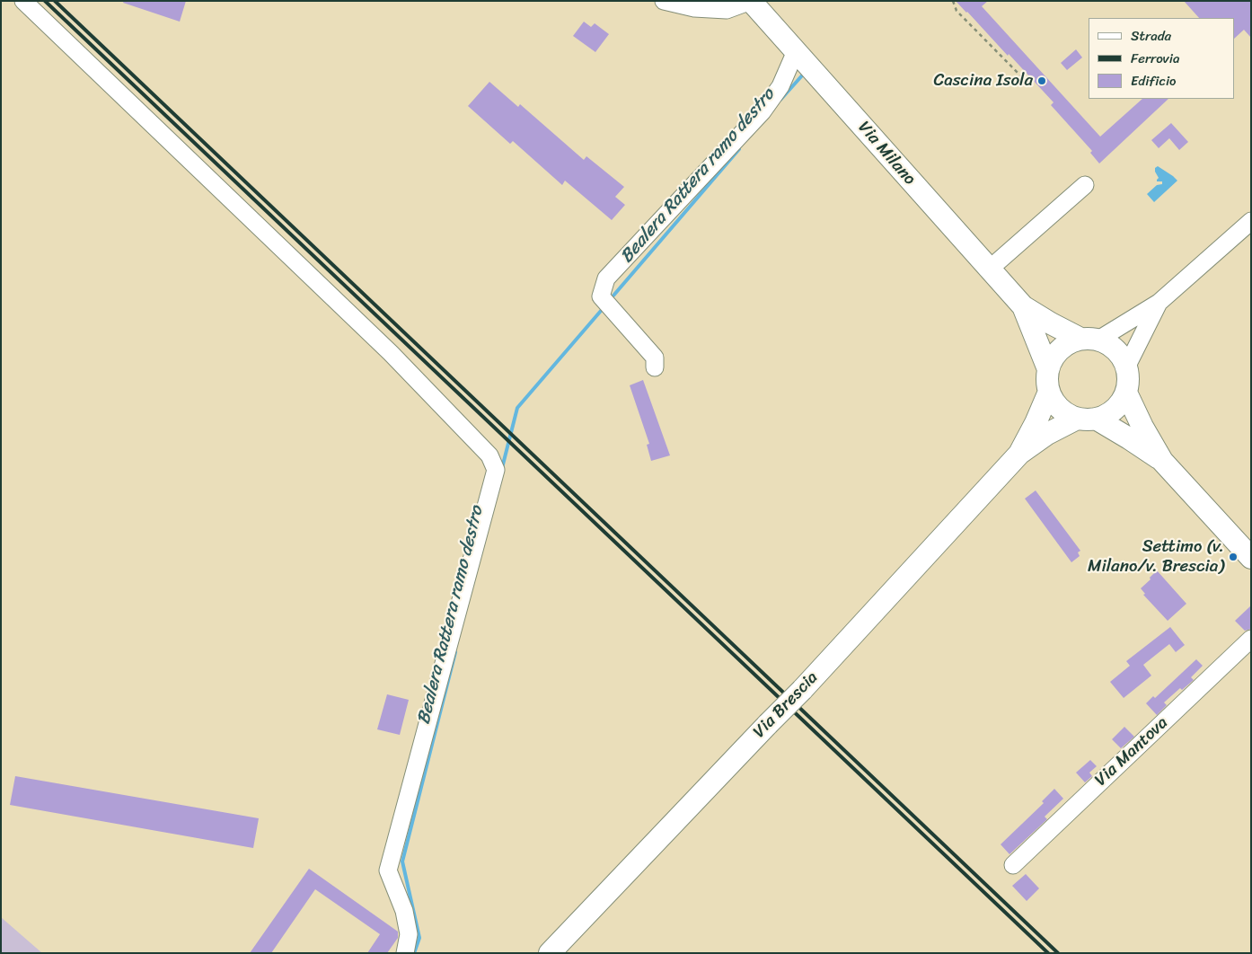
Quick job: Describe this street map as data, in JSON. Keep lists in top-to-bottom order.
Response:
{
  "streets": {
    "main road": ["Via Milano", "Via Brescia"],
    "street": ["Via Mantova"]
  },
  "water": ["Bealera Rattera ramo destro"],
  "places": ["Cascina Isola", "Settimo (v. Milano/v. Brescia)"],
  "legend": ["Strada", "Ferrovia", "Edificio"]
}
